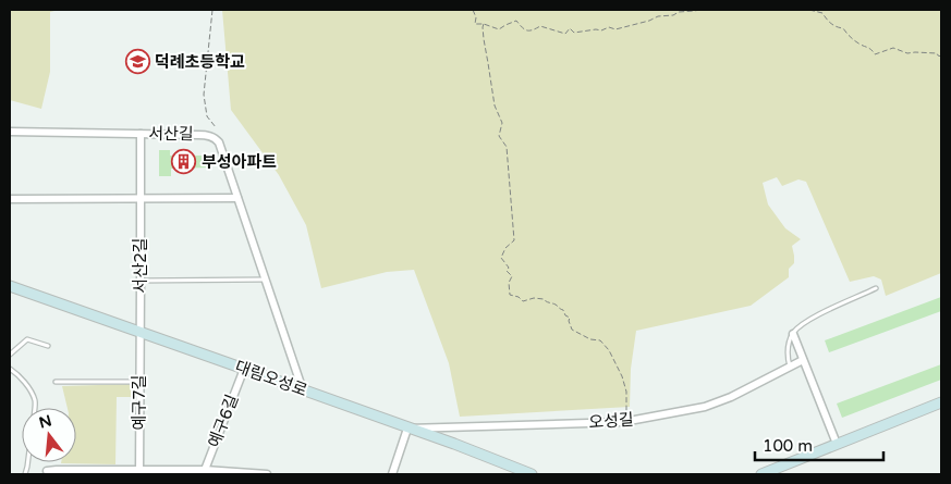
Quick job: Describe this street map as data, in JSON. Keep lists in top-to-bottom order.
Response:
{
  "streets": {
    "street": [
      "서산길",
      "서산2길",
      "대림오성로",
      "예구7길",
      "예구6길",
      "오성길"
    ]
  },
  "crossings": [
    ["서산길", "서산2길"],
    ["서산길", "대림오성로"],
    ["서산2길", "대림오성로"],
    ["서산2길", "예구7길"],
    ["대림오성로", "예구7길"],
    ["대림오성로", "예구6길"],
    ["대림오성로", "오성길"]
  ],
  "places": {
    "school or university": ["덕례초등학교"],
    "building": ["부성아파트"]
  },
  "scale_bar": "100 m",
  "north": "top"
}
